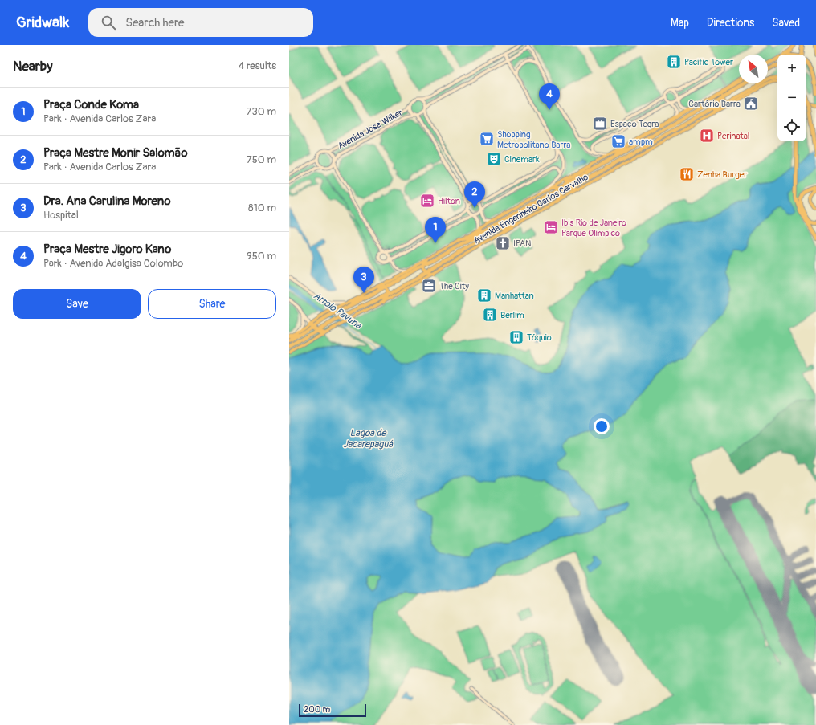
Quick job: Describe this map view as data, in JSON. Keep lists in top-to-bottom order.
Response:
{
  "streets": {
    "highway": ["Avenida Engenheiro Carlos Carvalho"],
    "street": ["Avenida José Wilker"]
  },
  "water": ["Arroio Pavuna", "Lagoa de Jacarepaguá"],
  "places": {
    "building": [
      "Pacific Tower",
      "Manhattan",
      "Berlim",
      "Tóquio"
    ],
    "public building": ["Cartório Barra"],
    "office": ["Espaço Tegra", "The City"],
    "hospital": ["Perinatal"],
    "supermarket": ["Shopping Metropolitano Barra", "ampm"],
    "theatre": ["Cinemark"],
    "restaurant": ["Zenha Burger"],
    "hotel": ["Hilton", "Ibis Rio de Janeiro Parque Olimpico"],
    "church": ["IPAN"]
  },
  "scale_bar": "200 m",
  "north": "top left",
  "page": {
    "header": "Gridwalk",
    "search": "Search here",
    "nav": ["Map", "Directions", "Saved"],
    "heading": ["Nearby", "4 results"],
    "map_buttons": ["+", "−"],
    "pins": [
      "4",
      "2",
      "1",
      "3"
    ],
    "list": [
      {
        "mark": "1",
        "name": "Praça Conde Koma",
        "note": "Park · Avenida Carlos Zara",
        "value": "730 m"
      },
      {
        "mark": "2",
        "name": "Praça Mestre Monir Salomão",
        "note": "Park · Avenida Carlos Zara",
        "value": "750 m"
      },
      {
        "mark": "3",
        "name": "Dra. Ana Carulina Moreno",
        "note": "Hospital",
        "value": "810 m"
      },
      {
        "mark": "4",
        "name": "Praça Mestre Jigoro Kano",
        "note": "Park · Avenida Adalgisa Colombo",
        "value": "950 m"
      }
    ],
    "buttons": ["Save", "Share"],
    "scale": "200 m"
  }
}
